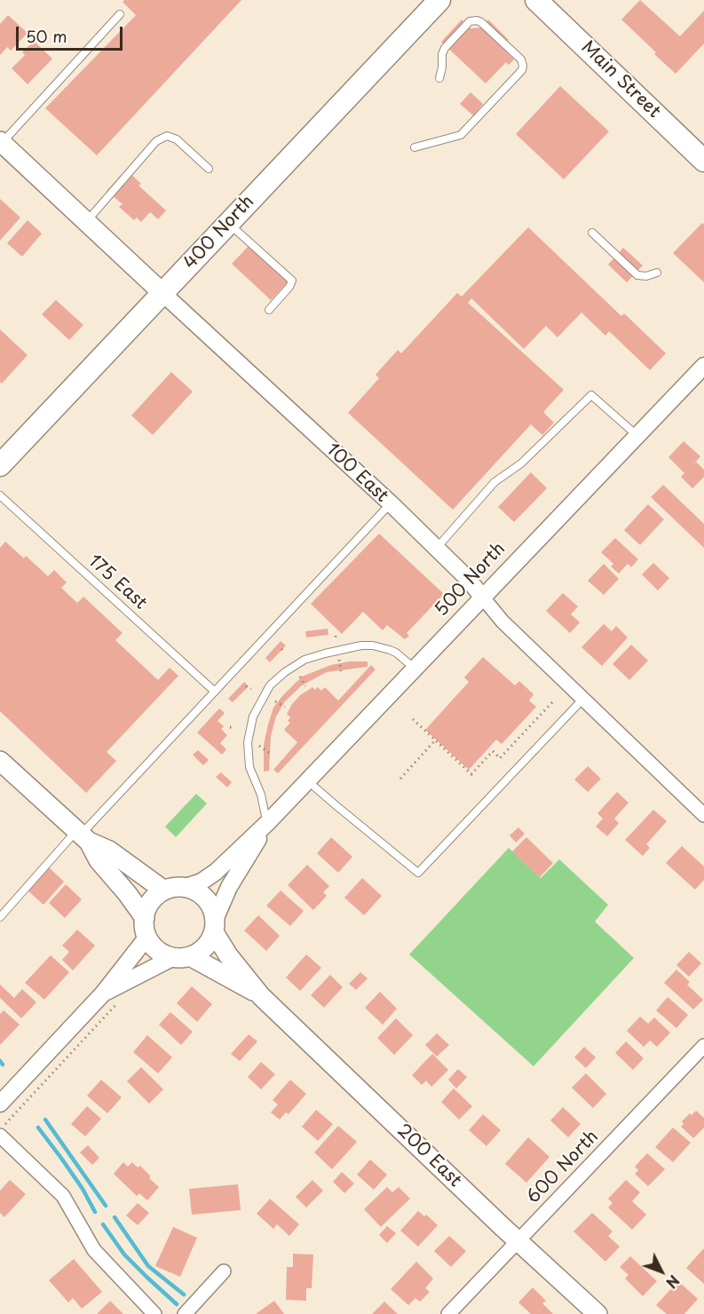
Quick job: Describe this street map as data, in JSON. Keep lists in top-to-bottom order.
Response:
{
  "streets": {
    "main road": [
      "Main Street",
      "400 North",
      "100 East",
      "200 East"
    ],
    "street": ["500 North", "600 North"],
    "lane": ["175 East"]
  },
  "crossings": [
    ["400 North", "100 East"],
    ["100 East", "500 North"],
    ["500 North", "200 East"],
    ["200 East", "600 North"]
  ],
  "scale_bar": "50 m",
  "north": "bottom right"
}
